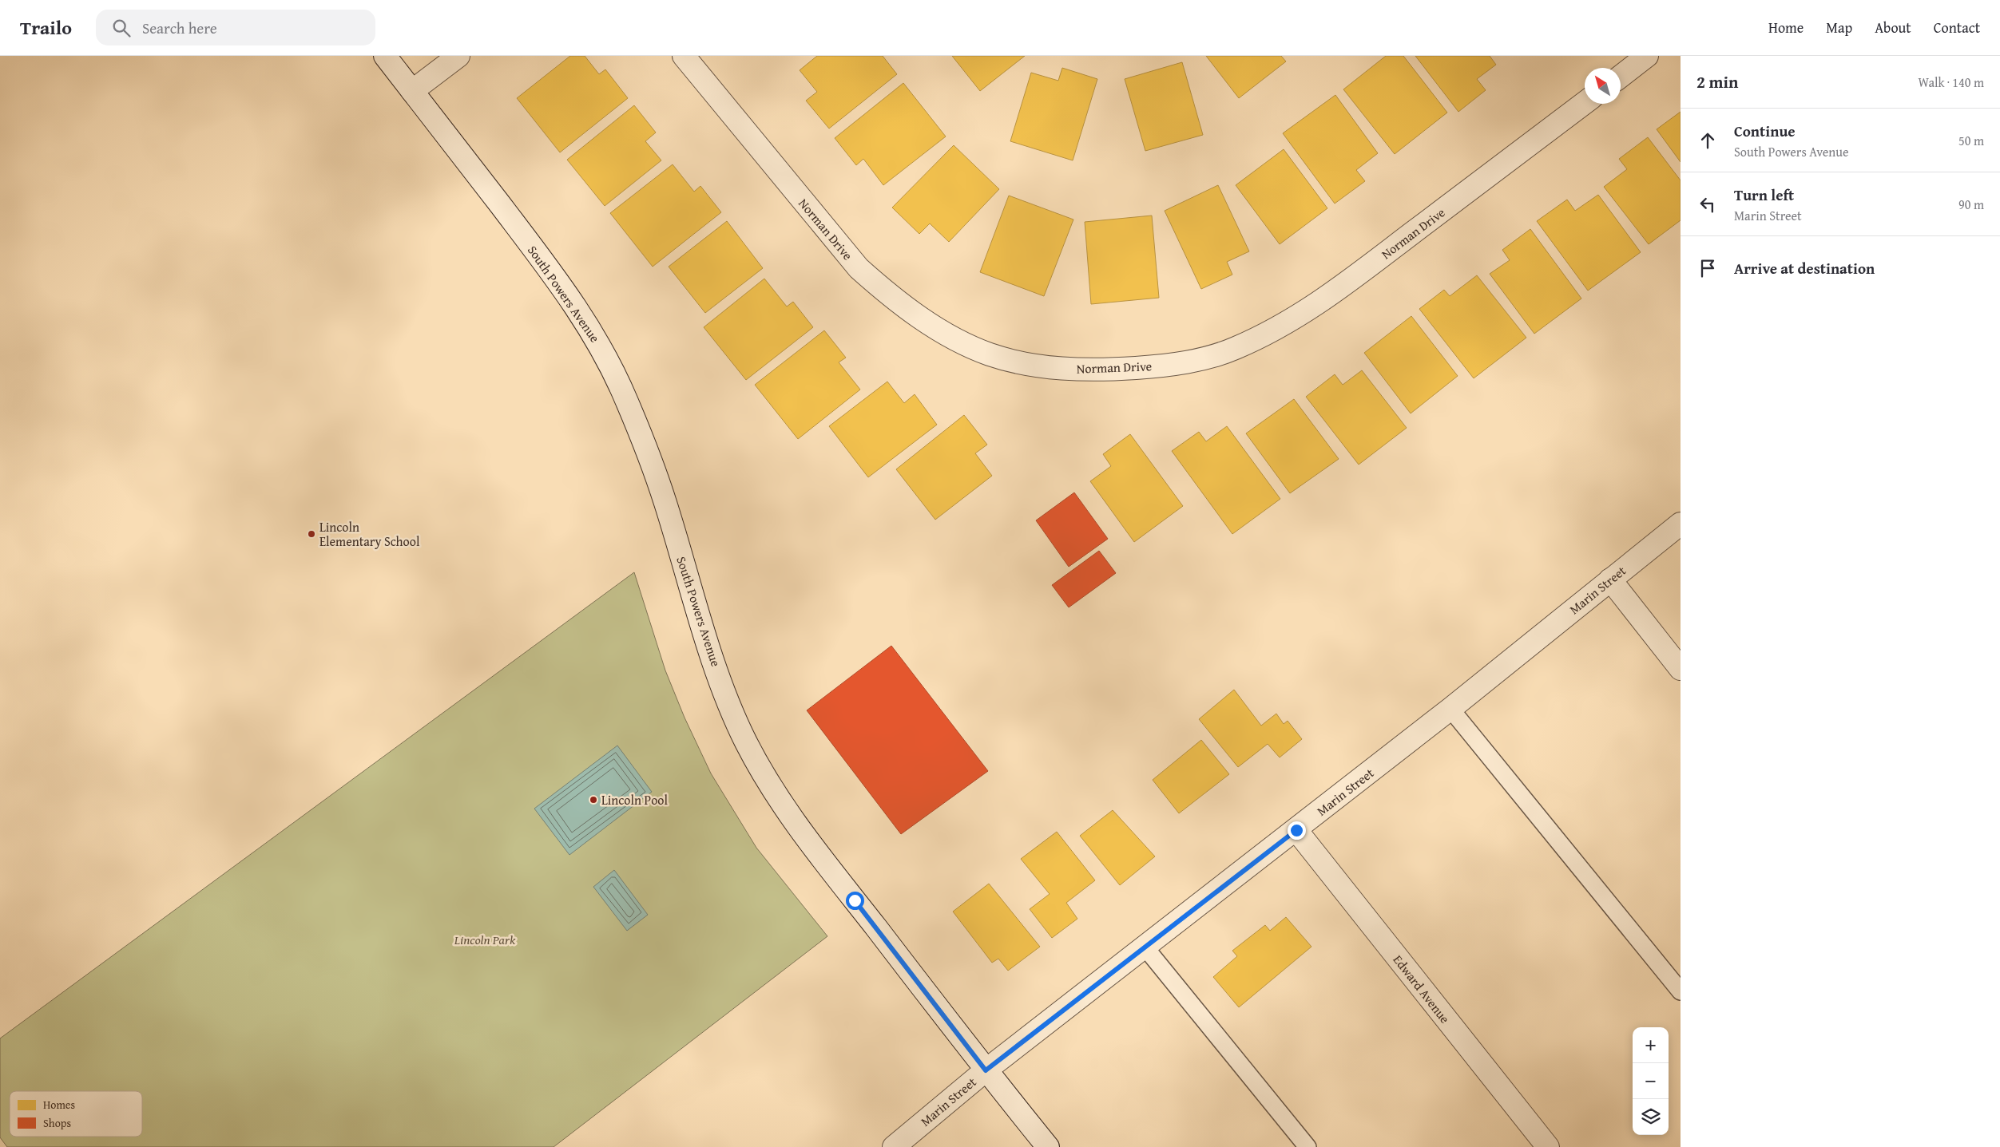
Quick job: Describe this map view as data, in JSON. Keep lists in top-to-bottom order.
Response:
{
  "streets": {
    "street": [
      "Norman Drive",
      "South Powers Avenue",
      "Marin Street",
      "Edward Avenue"
    ]
  },
  "crossings": [
    ["South Powers Avenue", "Marin Street"],
    ["Marin Street", "Edward Avenue"]
  ],
  "parks": ["Lincoln Park"],
  "places": ["Lincoln Elementary School", "Lincoln Pool"],
  "legend": ["Homes", "Shops"],
  "north": "top left",
  "page": {
    "header": "Trailo",
    "search": "Search here",
    "nav": [
      "Home",
      "Map",
      "About",
      "Contact"
    ],
    "heading": ["2 min", "Walk · 140 m"],
    "list": [
      ["Continue", "South Powers Avenue", "50 m"],
      ["Turn left", "Marin Street", "90 m"],
      "Arrive at destination"
    ],
    "map_buttons": ["+", "−"]
  }
}
